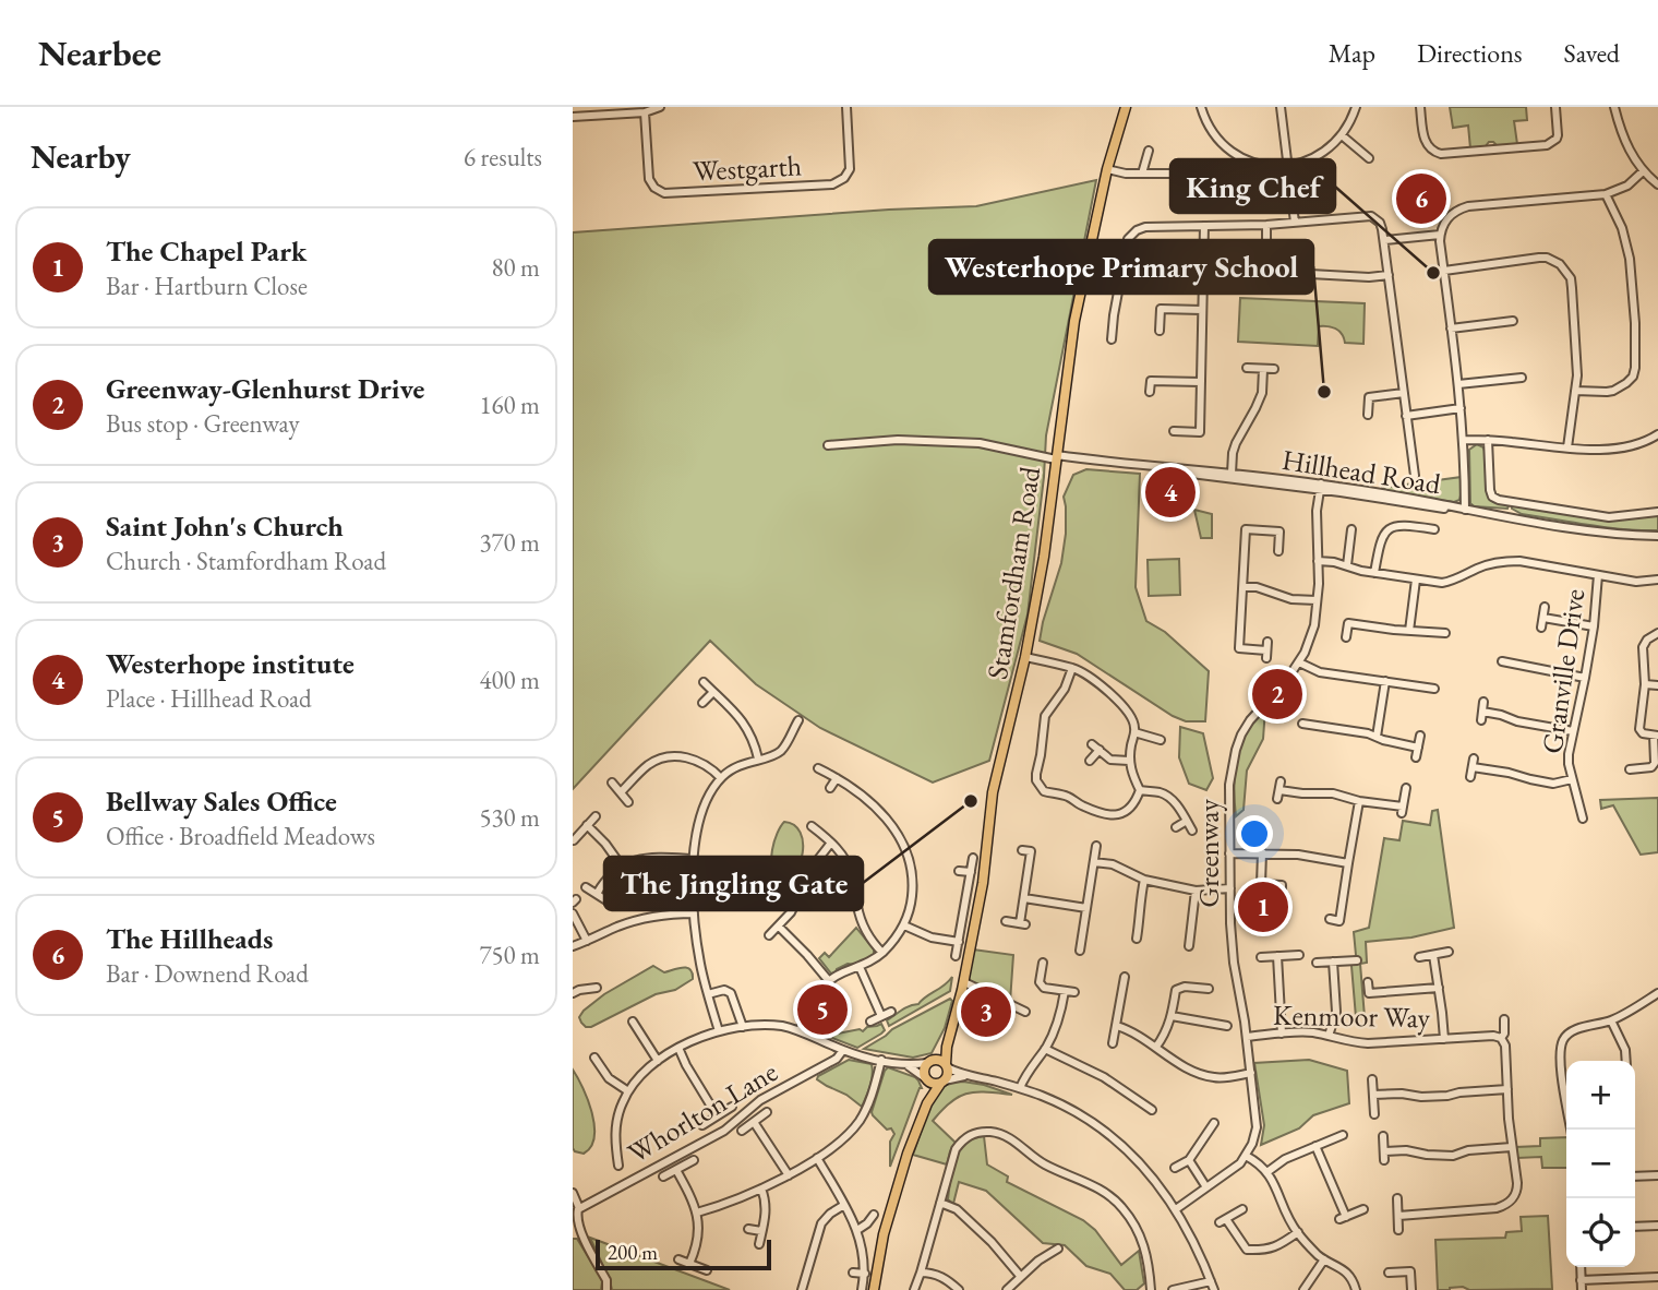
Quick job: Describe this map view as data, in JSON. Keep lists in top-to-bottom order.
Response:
{
  "streets": {
    "main road": ["Stamfordham Road"],
    "street": [
      "Westgarth",
      "Hillhead Road",
      "Granville Drive",
      "Greenway",
      "Kenmoor Way",
      "Whorlton Lane"
    ]
  },
  "crossings": [
    ["Hillhead Road", "Stamfordham Road"],
    ["Hillhead Road", "Greenway"],
    ["Greenway", "Kenmoor Way"]
  ],
  "places": ["King Chef", "Westerhope Primary School", "The Jingling Gate"],
  "scale_bar": "200 m",
  "page": {
    "header": "Nearbee",
    "nav": ["Map", "Directions", "Saved"],
    "heading": ["Nearby", "6 results"],
    "pins": [
      "6",
      "4",
      "2",
      "1",
      "5",
      "3"
    ],
    "list": [
      {
        "mark": "1",
        "name": "The Chapel Park",
        "note": "Bar · Hartburn Close",
        "value": "80 m"
      },
      {
        "mark": "2",
        "name": "Greenway-Glenhurst Drive",
        "note": "Bus stop · Greenway",
        "value": "160 m"
      },
      {
        "mark": "3",
        "name": "Saint John's Church",
        "note": "Church · Stamfordham Road",
        "value": "370 m"
      },
      {
        "mark": "4",
        "name": "Westerhope institute",
        "note": "Place · Hillhead Road",
        "value": "400 m"
      },
      {
        "mark": "5",
        "name": "Bellway Sales Office",
        "note": "Office · Broadfield Meadows",
        "value": "530 m"
      },
      {
        "mark": "6",
        "name": "The Hillheads",
        "note": "Bar · Downend Road",
        "value": "750 m"
      }
    ],
    "map_buttons": ["+", "−"],
    "scale": "200 m"
  }
}
